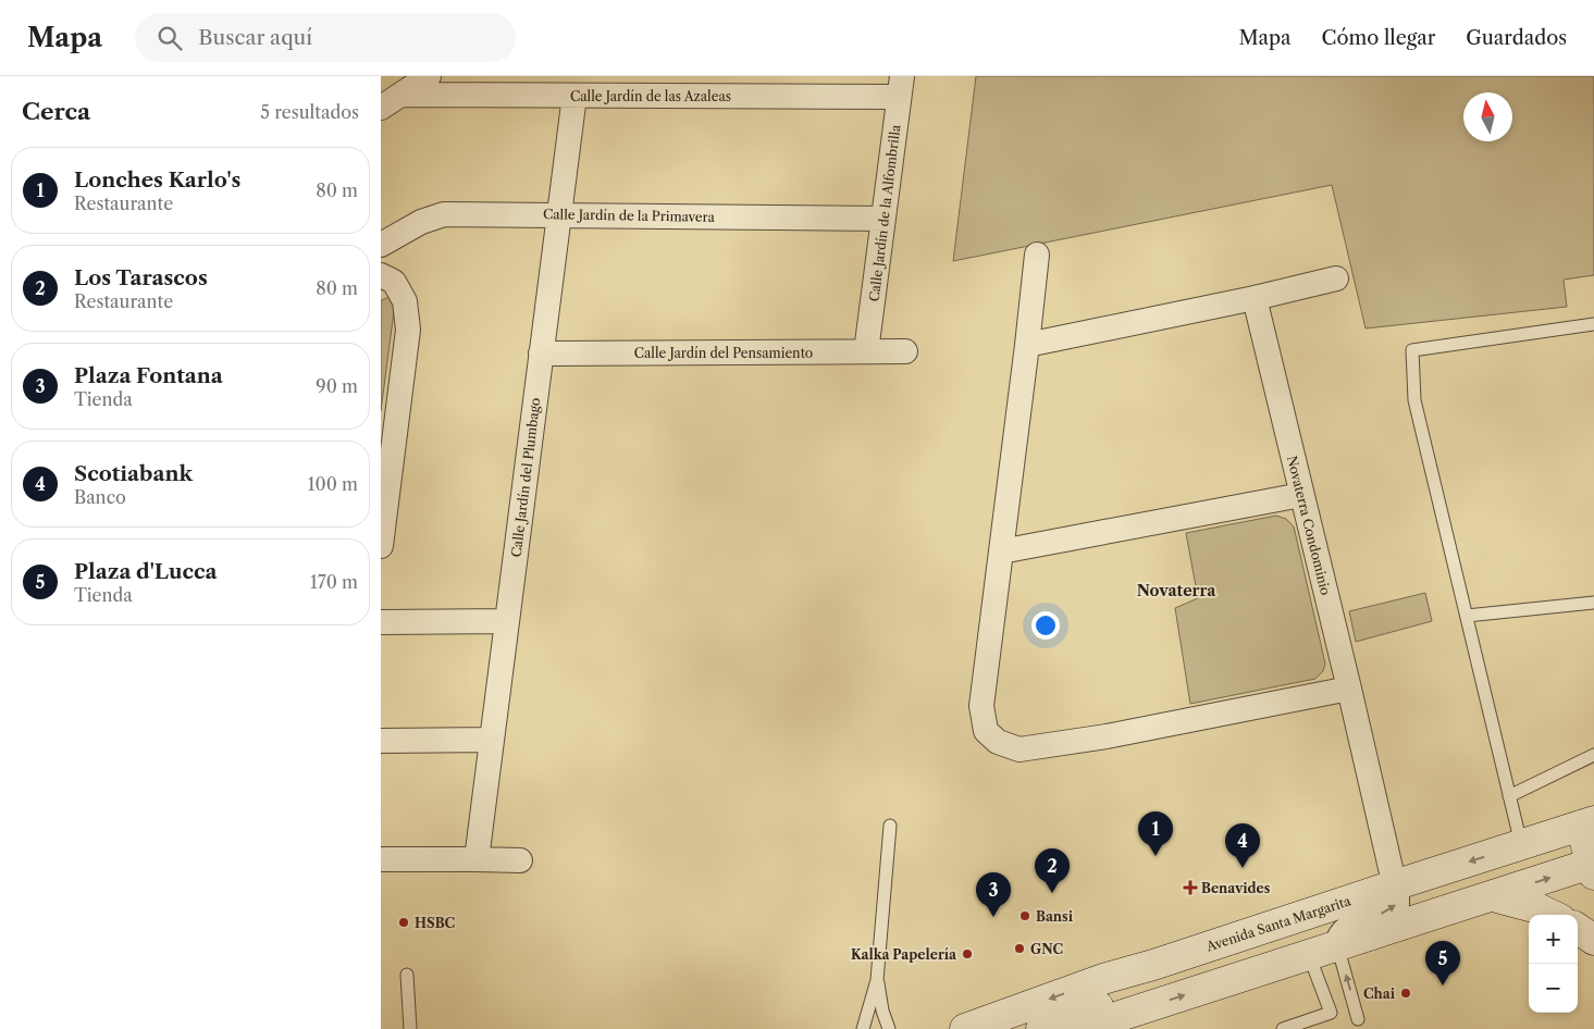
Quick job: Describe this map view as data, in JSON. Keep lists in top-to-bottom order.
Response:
{
  "streets": {
    "main road": ["Avenida Santa Margarita"],
    "street": [
      "Calle Jardín de las Azaleas",
      "Calle Jardín de la Alfombrilla",
      "Calle Jardín de la Primavera",
      "Calle Jardín del Pensamiento",
      "Calle Jardín del Plumbago",
      "Novaterra Condominio"
    ]
  },
  "crossings": [
    ["Calle Jardín de las Azaleas", "Calle Jardín de la Alfombrilla"],
    ["Calle Jardín de las Azaleas", "Calle Jardín del Plumbago"],
    ["Calle Jardín de la Alfombrilla", "Calle Jardín de la Primavera"],
    ["Calle Jardín de la Alfombrilla", "Calle Jardín del Pensamiento"],
    ["Calle Jardín de la Primavera", "Calle Jardín del Plumbago"],
    ["Calle Jardín del Pensamiento", "Calle Jardín del Plumbago"],
    ["Novaterra Condominio", "Avenida Santa Margarita"]
  ],
  "districts": ["Novaterra"],
  "places": {
    "health": ["Benavides"],
    "other": [
      "Bansi",
      "HSBC",
      "GNC",
      "Kalka Papelería",
      "Chai"
    ]
  },
  "north": "top",
  "page": {
    "header": "Mapa",
    "search": "Buscar aquí",
    "nav": ["Mapa", "Cómo llegar", "Guardados"],
    "heading": ["Cerca", "5 resultados"],
    "list": [
      {
        "mark": "1",
        "name": "Lonches Karlo's",
        "note": "Restaurante",
        "value": "80 m"
      },
      {
        "mark": "2",
        "name": "Los Tarascos",
        "note": "Restaurante",
        "value": "80 m"
      },
      {
        "mark": "3",
        "name": "Plaza Fontana",
        "note": "Tienda",
        "value": "90 m"
      },
      {
        "mark": "4",
        "name": "Scotiabank",
        "note": "Banco",
        "value": "100 m"
      },
      {
        "mark": "5",
        "name": "Plaza d'Lucca",
        "note": "Tienda",
        "value": "170 m"
      }
    ],
    "pins": [
      "1",
      "4",
      "2",
      "3",
      "5"
    ],
    "map_buttons": ["+", "−"]
  }
}
